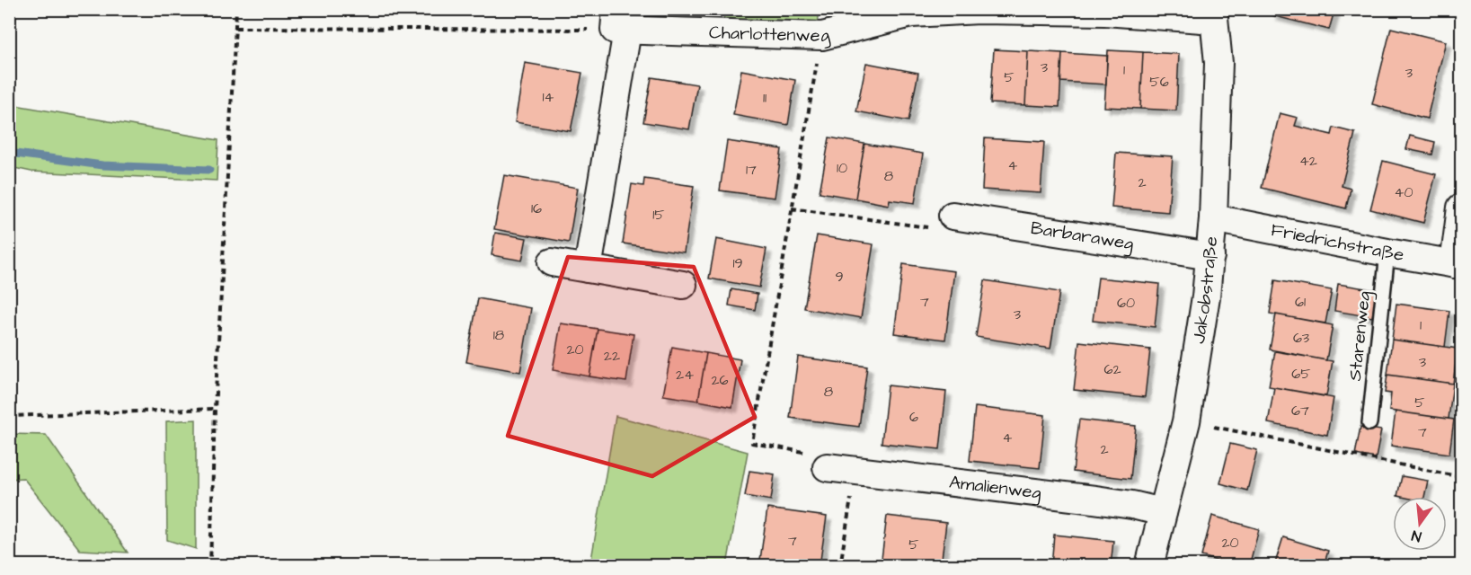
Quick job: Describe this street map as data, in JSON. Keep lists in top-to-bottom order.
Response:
{
  "streets": {
    "street": [
      "Charlottenweg",
      "Barbaraweg",
      "Friedrichstraße",
      "Jakobstraße",
      "Amalienweg"
    ],
    "lane": ["Starenweg"]
  },
  "crossings": [
    ["Charlottenweg", "Jakobstraße"],
    ["Barbaraweg", "Jakobstraße"],
    ["Friedrichstraße", "Jakobstraße"],
    ["Friedrichstraße", "Starenweg"],
    ["Jakobstraße", "Amalienweg"]
  ],
  "house_numbers": [
    "3",
    "1",
    "3",
    "5",
    "56",
    "14",
    "11",
    "42",
    "4",
    "10",
    "17",
    "8",
    "2",
    "40",
    "16",
    "15",
    "19",
    "9",
    "7",
    "61",
    "60",
    "3",
    "1",
    "18",
    "63",
    "20",
    "22",
    "3",
    "62",
    "65",
    "24",
    "26",
    "8",
    "5",
    "67",
    "6",
    "7",
    "4",
    "2",
    "7",
    "20",
    "5"
  ],
  "north": "bottom"
}
